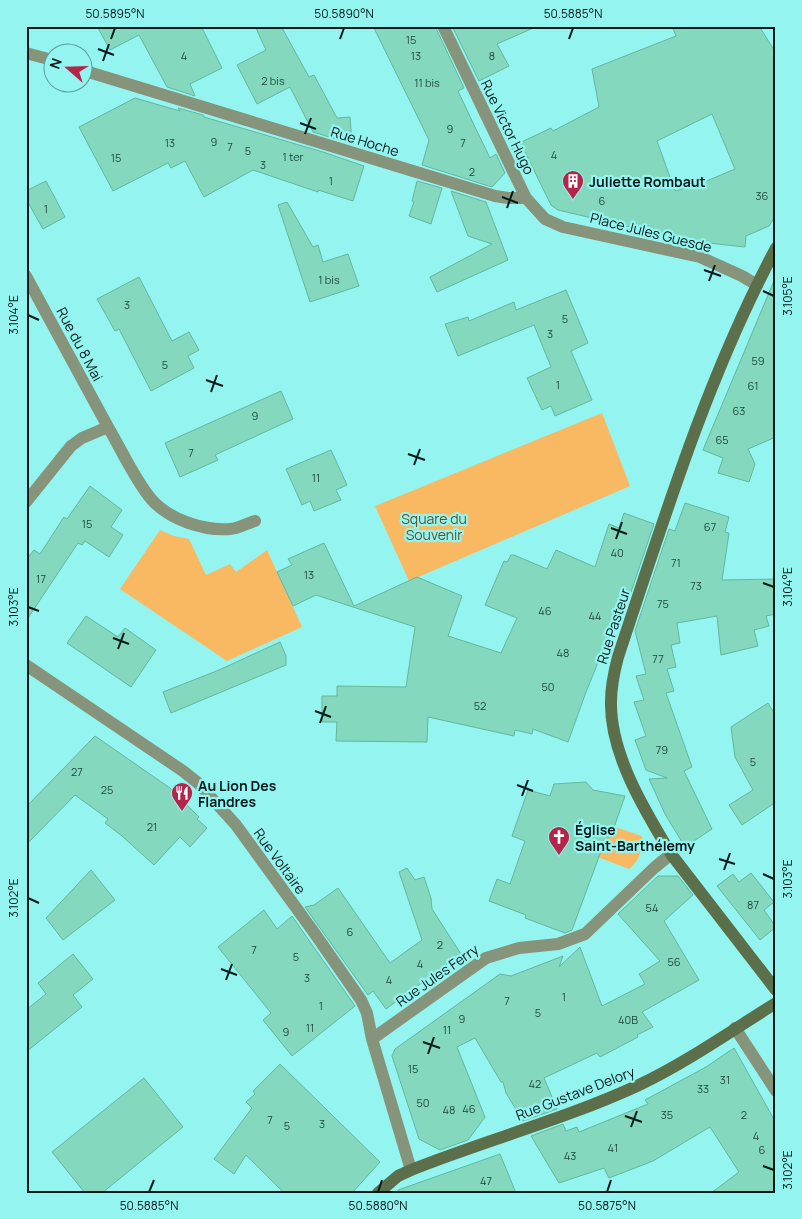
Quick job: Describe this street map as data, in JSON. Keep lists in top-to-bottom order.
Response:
{
  "streets": {
    "street": [
      "Rue Victor Hugo",
      "Rue Hoche",
      "Place Jules Guesde",
      "Rue du 8 Mai",
      "Rue Pasteur",
      "Rue Voltaire",
      "Rue Jules Ferry",
      "Rue Gustave Delory"
    ]
  },
  "crossings": [
    ["Rue Victor Hugo", "Rue Hoche"],
    ["Rue Victor Hugo", "Place Jules Guesde"],
    ["Place Jules Guesde", "Rue Pasteur"],
    ["Rue Pasteur", "Rue Jules Ferry"],
    ["Rue Voltaire", "Rue Jules Ferry"],
    ["Rue Voltaire", "Rue Gustave Delory"]
  ],
  "parks": ["Square du Souvenir"],
  "places": {
    "building": ["Juliette Rombaut"],
    "restaurant": ["Au Lion Des Flandres"],
    "church": ["Église Saint-Barthélemy"]
  },
  "house_numbers": [
    "15",
    "4",
    "13",
    "8",
    "2 bis",
    "11 bis",
    "9",
    "9",
    "13",
    "7",
    "7",
    "5",
    "4",
    "1 ter",
    "15",
    "3",
    "2",
    "1",
    "36",
    "6",
    "1",
    "1 bis",
    "3",
    "5",
    "3",
    "59",
    "5",
    "1",
    "61",
    "63",
    "9",
    "65",
    "7",
    "11",
    "15",
    "67",
    "40",
    "71",
    "13",
    "17",
    "73",
    "75",
    "46",
    "44",
    "48",
    "77",
    "50",
    "52",
    "79",
    "5",
    "27",
    "25",
    "21",
    "87",
    "54",
    "6",
    "2",
    "7",
    "5",
    "56",
    "4",
    "3",
    "4",
    "1",
    "7",
    "1",
    "5",
    "9",
    "40B",
    "11",
    "11",
    "9",
    "15",
    "31",
    "42",
    "33",
    "50",
    "46",
    "48",
    "35",
    "2",
    "7",
    "3",
    "5",
    "4",
    "41",
    "6",
    "43",
    "47"
  ],
  "north": "left",
  "coordinates": [
    "50.5895°N",
    "50.5890°N",
    "50.5885°N",
    "3.105°E",
    "3.104°E",
    "3.103°E",
    "3.102°E",
    "50.5880°N",
    "50.5875°N"
  ]
}
